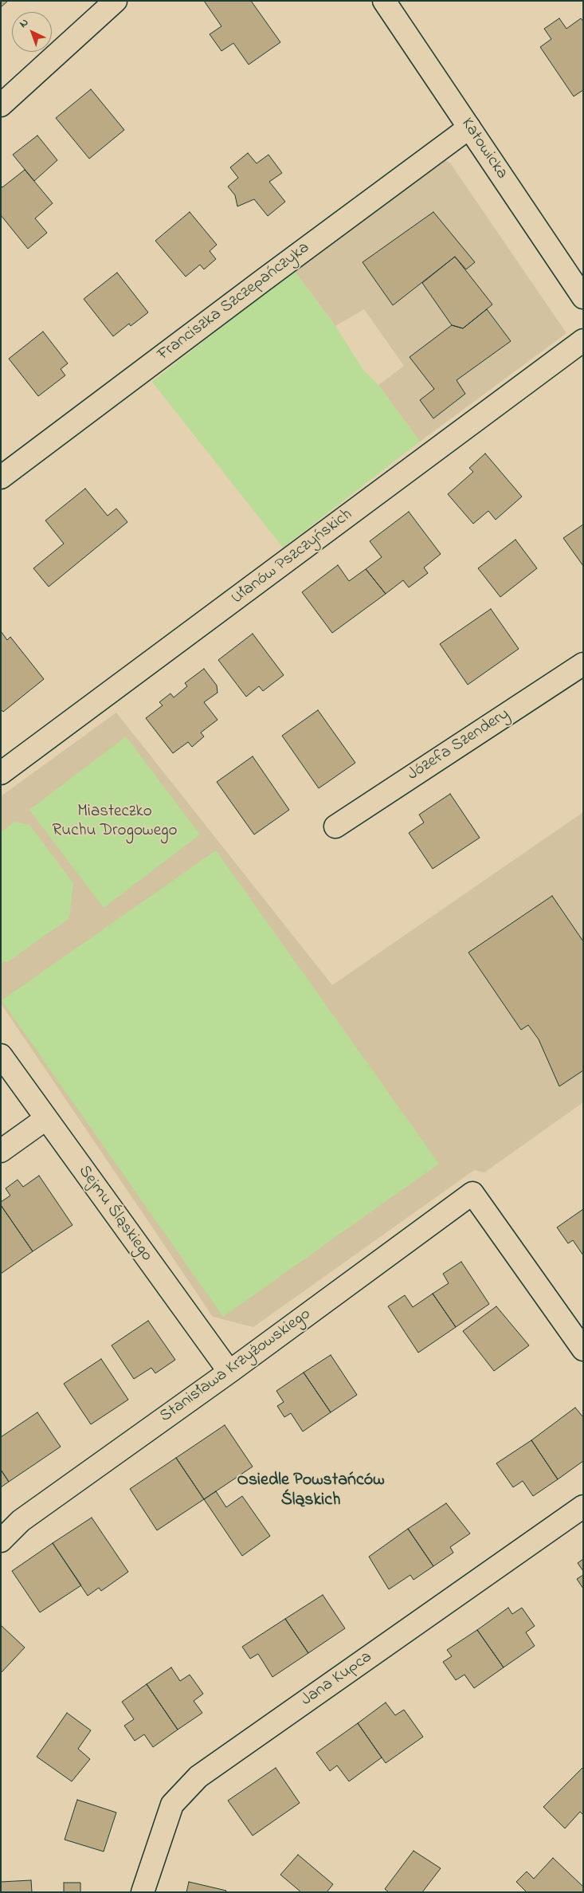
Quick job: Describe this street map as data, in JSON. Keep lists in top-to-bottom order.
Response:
{
  "streets": {
    "street": [
      "Katowicka",
      "Franciszka Szczepańczyka",
      "Ułanów Pszczyńskich",
      "Józefa Szendery",
      "Sejmu Śląskiego",
      "Stanisława Krzyżowskiego",
      "Jana Kupca"
    ]
  },
  "crossings": [
    ["Katowicka", "Franciszka Szczepańczyka"],
    ["Sejmu Śląskiego", "Stanisława Krzyżowskiego"]
  ],
  "districts": ["Osiedle Powstańców Śląskich"],
  "parks": ["Miasteczko Ruchu Drogowego"],
  "north": "top left"
}
